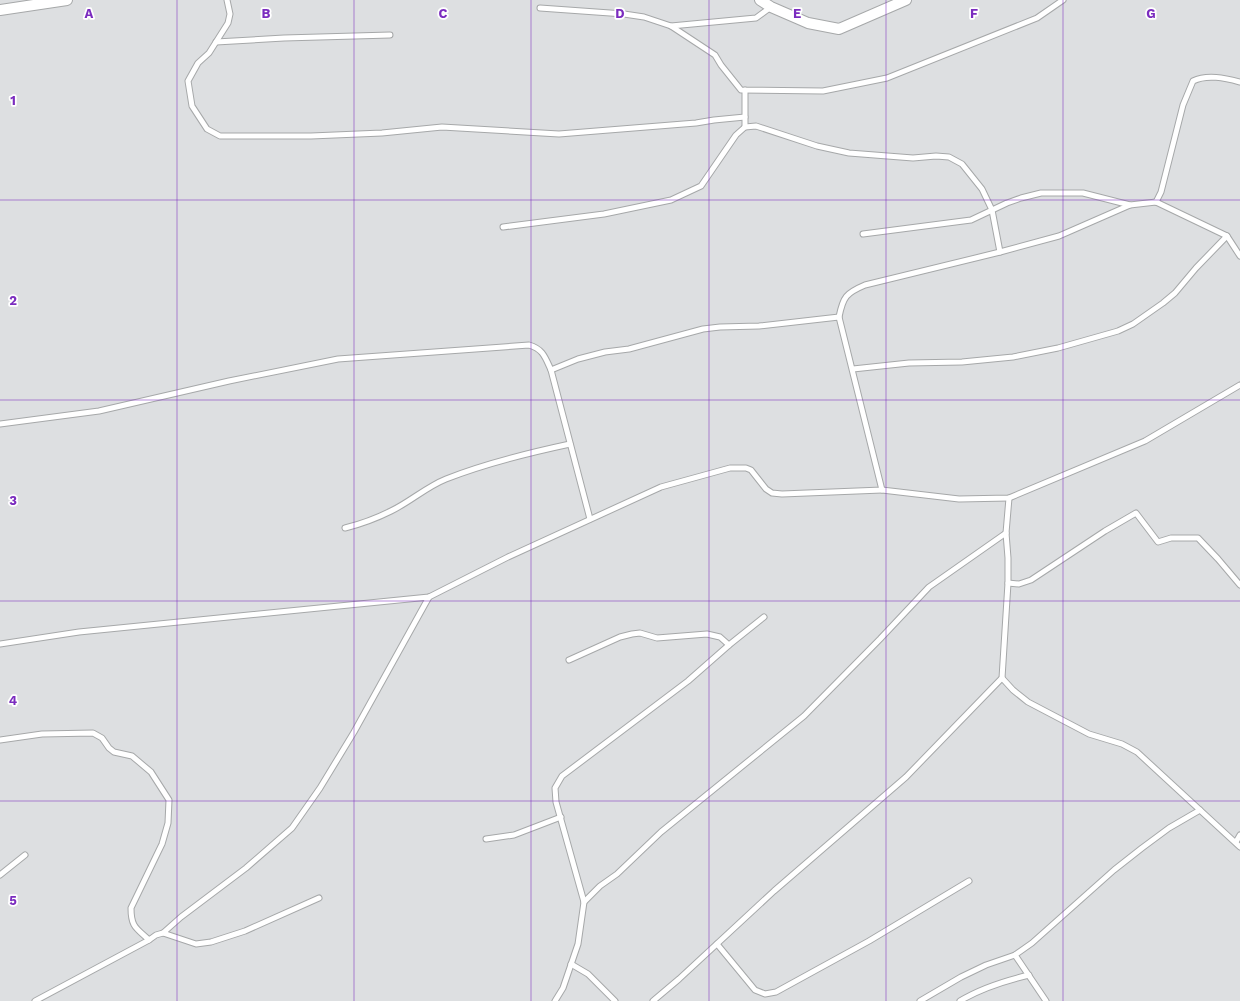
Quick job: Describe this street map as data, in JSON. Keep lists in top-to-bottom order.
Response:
{
  "grid": {
    "columns": [
      "A",
      "B",
      "C",
      "D",
      "E",
      "F",
      "G"
    ],
    "rows": [
      "1",
      "2",
      "3",
      "4",
      "5"
    ]
  }
}
